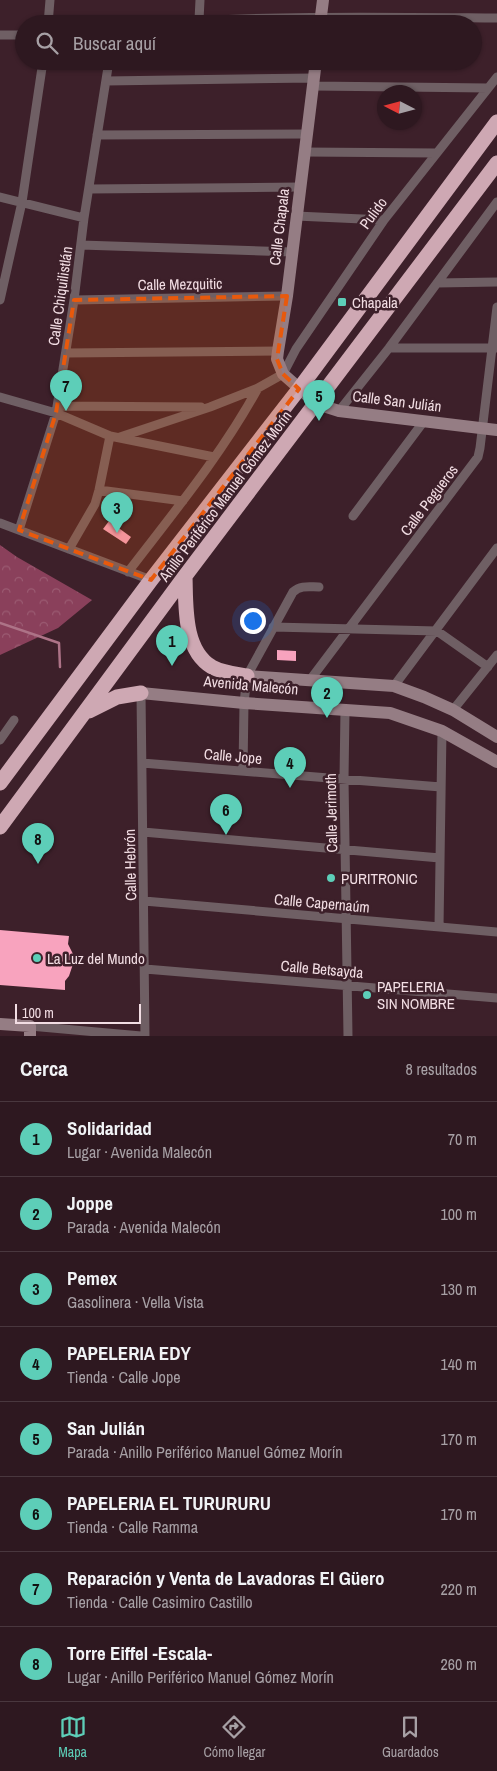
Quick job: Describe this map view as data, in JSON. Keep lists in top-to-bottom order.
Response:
{
  "streets": {
    "highway": ["Anillo Periférico Manuel Gómez Morín", "Avenida Malecón"],
    "main road": ["Calle Chapala", "Calle San Julián"],
    "street": [
      "Pulido",
      "Calle Mezquitic",
      "Calle Chiquilistlán",
      "Calle Pegueros",
      "Calle Jope",
      "Calle Jerimoth",
      "Calle Hebrón",
      "Calle Capernaúm",
      "Calle Betsayda"
    ]
  },
  "crossings": [
    ["Pulido", "Calle Chapala"],
    ["Calle Chapala", "Calle Mezquitic"],
    ["Calle Mezquitic", "Calle Chiquilistlán"],
    ["Calle San Julián", "Anillo Periférico Manuel Gómez Morín"],
    ["Calle San Julián", "Calle Pegueros"],
    ["Anillo Periférico Manuel Gómez Morín", "Avenida Malecón"],
    ["Calle Pegueros", "Avenida Malecón"],
    ["Avenida Malecón", "Calle Jerimoth"],
    ["Avenida Malecón", "Calle Hebrón"],
    ["Calle Jope", "Calle Jerimoth"],
    ["Calle Jope", "Calle Hebrón"],
    ["Calle Jerimoth", "Calle Capernaúm"],
    ["Calle Jerimoth", "Calle Betsayda"],
    ["Calle Hebrón", "Calle Capernaúm"],
    ["Calle Hebrón", "Calle Betsayda"]
  ],
  "places": {
    "transit": ["Chapala"],
    "other": ["PURITRONIC", "La Luz del Mundo", "PAPELERIA SIN NOMBRE"]
  },
  "scale_bar": "100 m",
  "north": "left",
  "page": {
    "search": "Buscar aquí",
    "pins": [
      "7",
      "5",
      "3",
      "1",
      "2",
      "4",
      "6",
      "8"
    ],
    "scale": "100 m",
    "heading": ["Cerca", "8 resultados"],
    "list": [
      {
        "mark": "1",
        "name": "Solidaridad",
        "note": "Lugar · Avenida Malecón",
        "value": "70 m"
      },
      {
        "mark": "2",
        "name": "Joppe",
        "note": "Parada · Avenida Malecón",
        "value": "100 m"
      },
      {
        "mark": "3",
        "name": "Pemex",
        "note": "Gasolinera · Vella Vista",
        "value": "130 m"
      },
      {
        "mark": "4",
        "name": "PAPELERIA EDY",
        "note": "Tienda · Calle Jope",
        "value": "140 m"
      },
      {
        "mark": "5",
        "name": "San Julián",
        "note": "Parada · Anillo Periférico Manuel Gómez Morín",
        "value": "170 m"
      },
      {
        "mark": "6",
        "name": "PAPELERIA EL TURURURU",
        "note": "Tienda · Calle Ramma",
        "value": "170 m"
      },
      {
        "mark": "7",
        "name": "Reparación y Venta de Lavadoras El Güero",
        "note": "Tienda · Calle Casimiro Castillo",
        "value": "220 m"
      },
      {
        "mark": "8",
        "name": "Torre Eiffel -Escala-",
        "note": "Lugar · Anillo Periférico Manuel Gómez Morín",
        "value": "260 m"
      }
    ],
    "nav": ["Mapa", "Cómo llegar", "Guardados"]
  }
}
